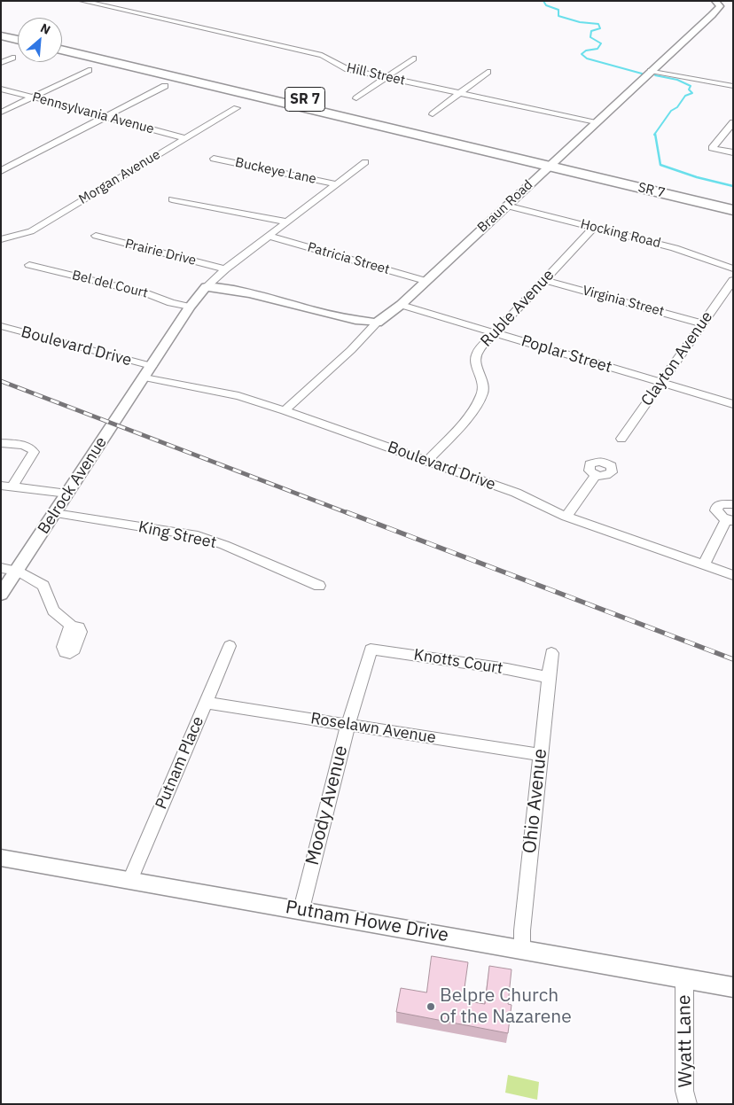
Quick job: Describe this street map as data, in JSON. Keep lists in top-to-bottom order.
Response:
{
  "streets": {
    "highway": ["SR 7"],
    "street": [
      "Hill Street",
      "Pennsylvania Avenue",
      "Buckeye Lane",
      "Morgan Avenue",
      "Braun Road",
      "Hocking Road",
      "Prairie Drive",
      "Patricia Street",
      "Bel del Court",
      "Virginia Street",
      "Ruble Avenue",
      "Boulevard Drive",
      "Poplar Street",
      "Clayton Avenue",
      "Belrock Avenue",
      "King Street",
      "Knotts Court",
      "Roselawn Avenue",
      "Putnam Place",
      "Ohio Avenue",
      "Moody Avenue",
      "Putnam Howe Drive",
      "Wyatt Lane"
    ]
  },
  "crossings": [
    ["Hill Street", "Braun Road"],
    ["SR 7", "Braun Road"],
    ["Pennsylvania Avenue", "Morgan Avenue"],
    ["Buckeye Lane", "Belrock Avenue"],
    ["Braun Road", "Hocking Road"],
    ["Braun Road", "Patricia Street"],
    ["Braun Road", "Boulevard Drive"],
    ["Braun Road", "Poplar Street"],
    ["Hocking Road", "Ruble Avenue"],
    ["Prairie Drive", "Belrock Avenue"],
    ["Patricia Street", "Belrock Avenue"],
    ["Bel del Court", "Belrock Avenue"],
    ["Virginia Street", "Ruble Avenue"],
    ["Virginia Street", "Clayton Avenue"],
    ["Ruble Avenue", "Boulevard Drive"],
    ["Ruble Avenue", "Poplar Street"],
    ["Boulevard Drive", "Belrock Avenue"],
    ["Poplar Street", "Clayton Avenue"],
    ["Belrock Avenue", "King Street"],
    ["Knotts Court", "Ohio Avenue"],
    ["Knotts Court", "Moody Avenue"],
    ["Roselawn Avenue", "Putnam Place"],
    ["Roselawn Avenue", "Ohio Avenue"],
    ["Roselawn Avenue", "Moody Avenue"],
    ["Putnam Place", "Putnam Howe Drive"],
    ["Ohio Avenue", "Putnam Howe Drive"],
    ["Moody Avenue", "Putnam Howe Drive"],
    ["Putnam Howe Drive", "Wyatt Lane"]
  ],
  "places": ["Belpre Church of the Nazarene"],
  "north": "top right"
}
